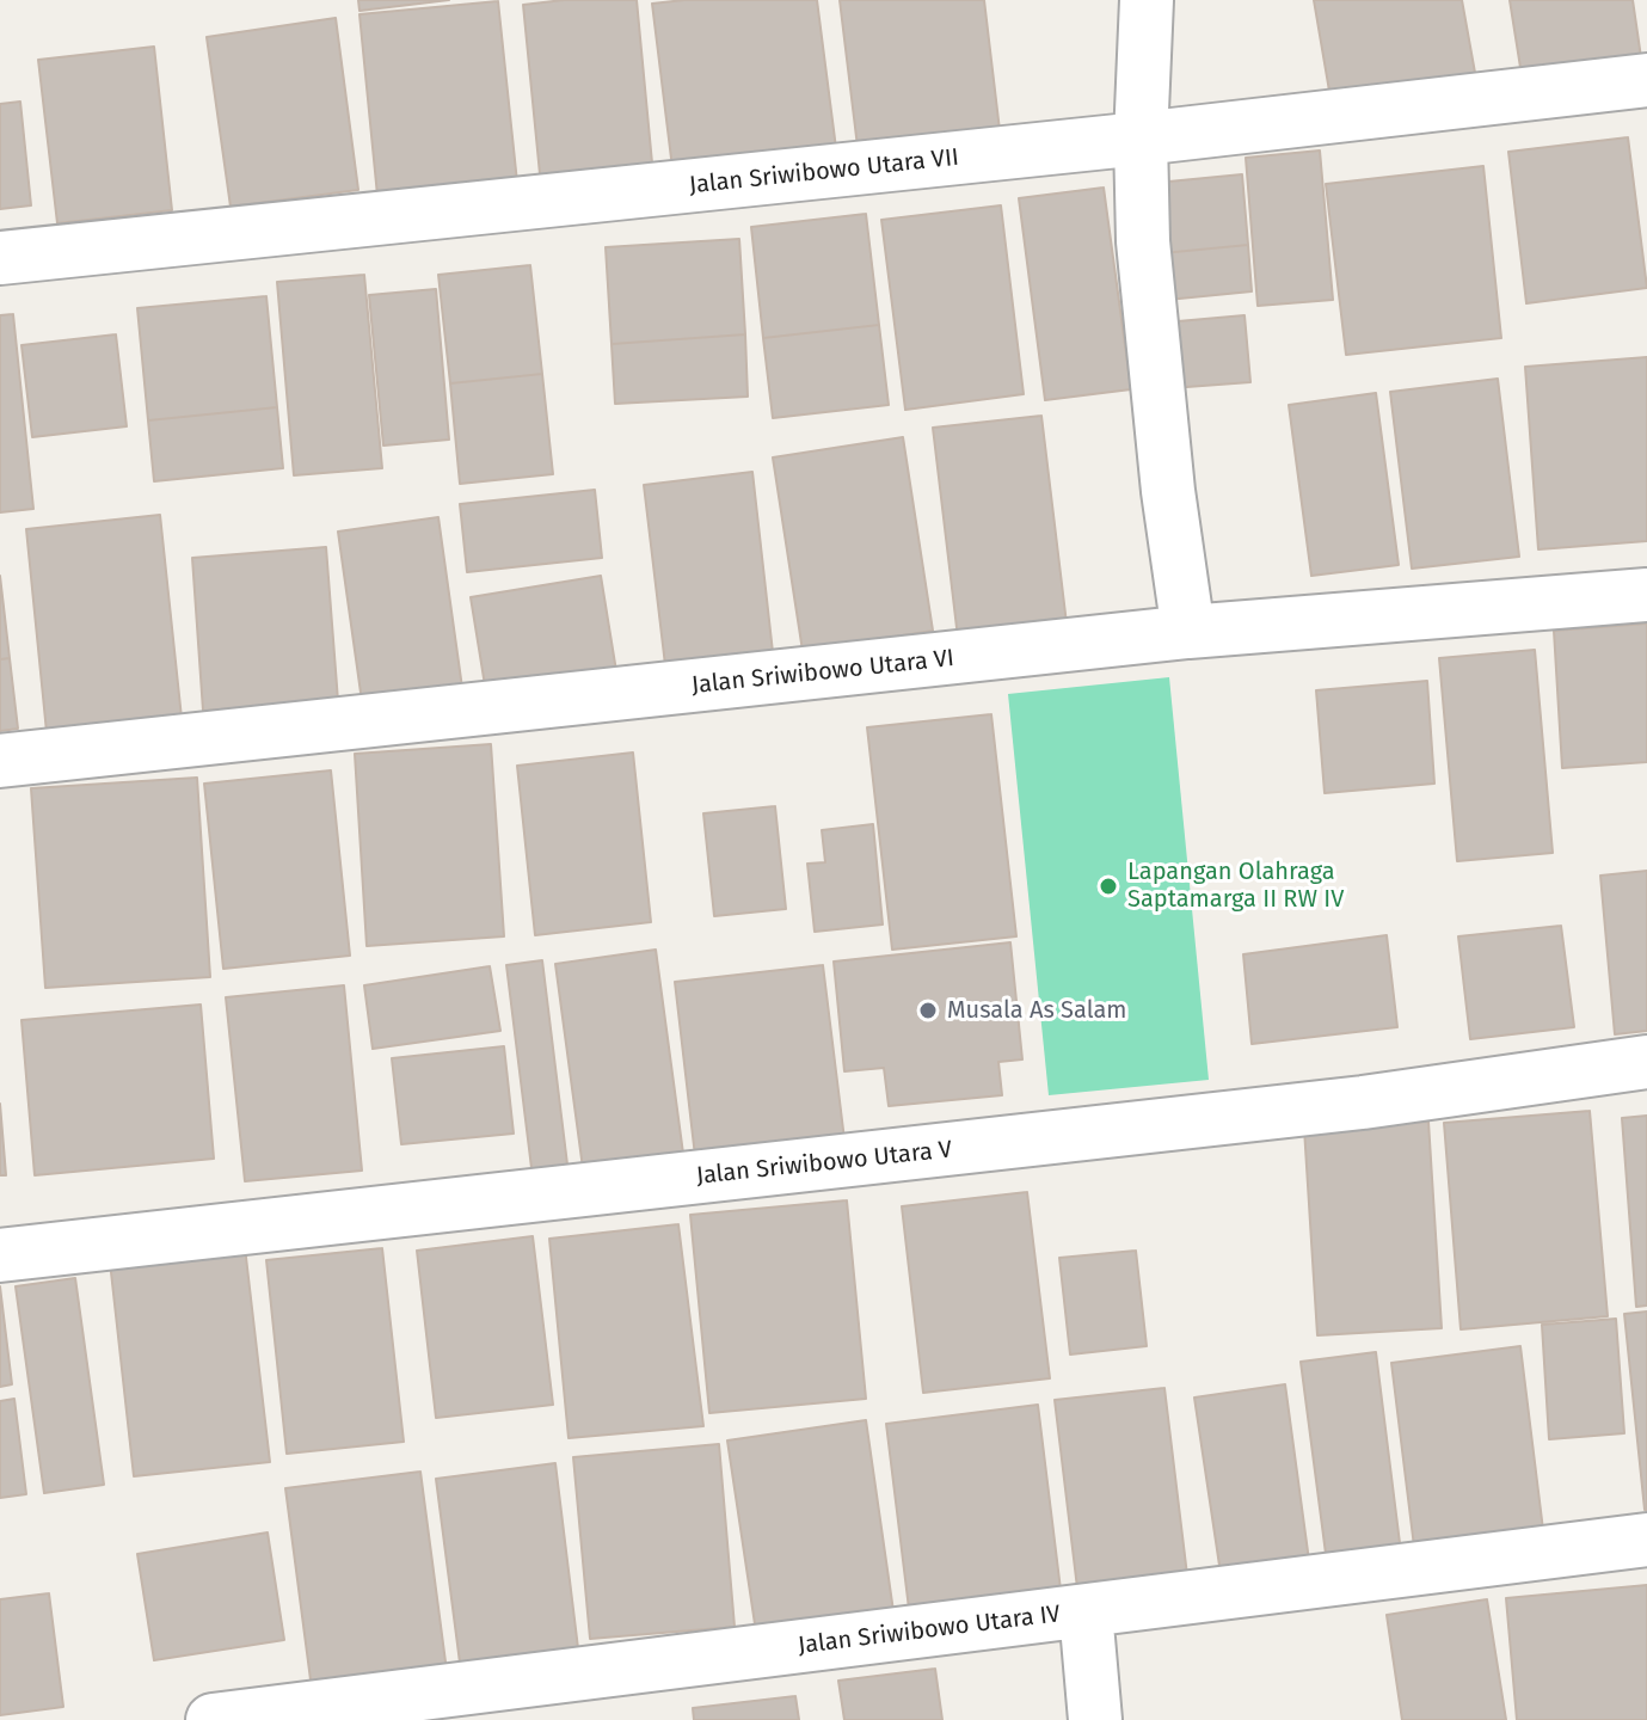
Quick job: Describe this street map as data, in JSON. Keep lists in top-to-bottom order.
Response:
{
  "streets": {
    "street": [
      "Jalan Sriwibowo Utara VII",
      "Jalan Sriwibowo Utara VI",
      "Jalan Sriwibowo Utara V",
      "Jalan Sriwibowo Utara IV"
    ]
  },
  "places": ["Lapangan Olahraga Saptamarga II RW IV", "Musala As Salam"]
}
